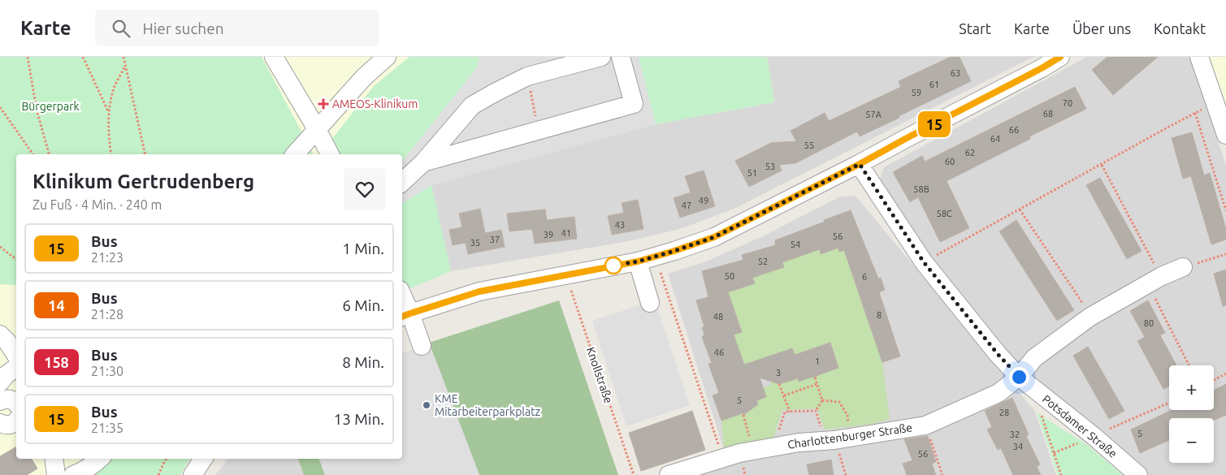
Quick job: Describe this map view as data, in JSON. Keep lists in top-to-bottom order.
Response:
{
  "streets": {
    "street": ["Potsdamer Straße", "Charlottenburger Straße"],
    "path": ["Knollstraße"]
  },
  "crossings": [
    ["Potsdamer Straße", "Charlottenburger Straße"]
  ],
  "parks": ["Bürgerpark"],
  "places": {
    "health": ["AMEOS-Klinikum"],
    "other": ["KME Mitarbeiterparkplatz"]
  },
  "lines": ["bus line 15"],
  "house_numbers": [
    "63",
    "61",
    "59",
    "70",
    "68",
    "57A",
    "66",
    "64",
    "55",
    "62",
    "60",
    "53",
    "51",
    "58B",
    "49",
    "47",
    "58C",
    "43",
    "41",
    "39",
    "56",
    "37",
    "35",
    "54",
    "52",
    "50",
    "6",
    "8",
    "48",
    "80",
    "46",
    "1",
    "3",
    "5",
    "28",
    "5",
    "32",
    "34",
    "56"
  ],
  "page": {
    "header": "Karte",
    "search": "Hier suchen",
    "nav": [
      "Start",
      "Karte",
      "Über uns",
      "Kontakt"
    ],
    "on_map": "15",
    "heading": ["Klinikum Gertrudenberg", "Zu Fuß · 4 Min. · 240 m"],
    "list": [
      {
        "mark": "15",
        "name": "Bus",
        "note": "21:23",
        "value": "1 Min."
      },
      {
        "mark": "14",
        "name": "Bus",
        "note": "21:28",
        "value": "6 Min."
      },
      {
        "mark": "158",
        "name": "Bus",
        "note": "21:30",
        "value": "8 Min."
      },
      {
        "mark": "15",
        "name": "Bus",
        "note": "21:35",
        "value": "13 Min."
      }
    ],
    "map_buttons": ["+", "−"]
  }
}
